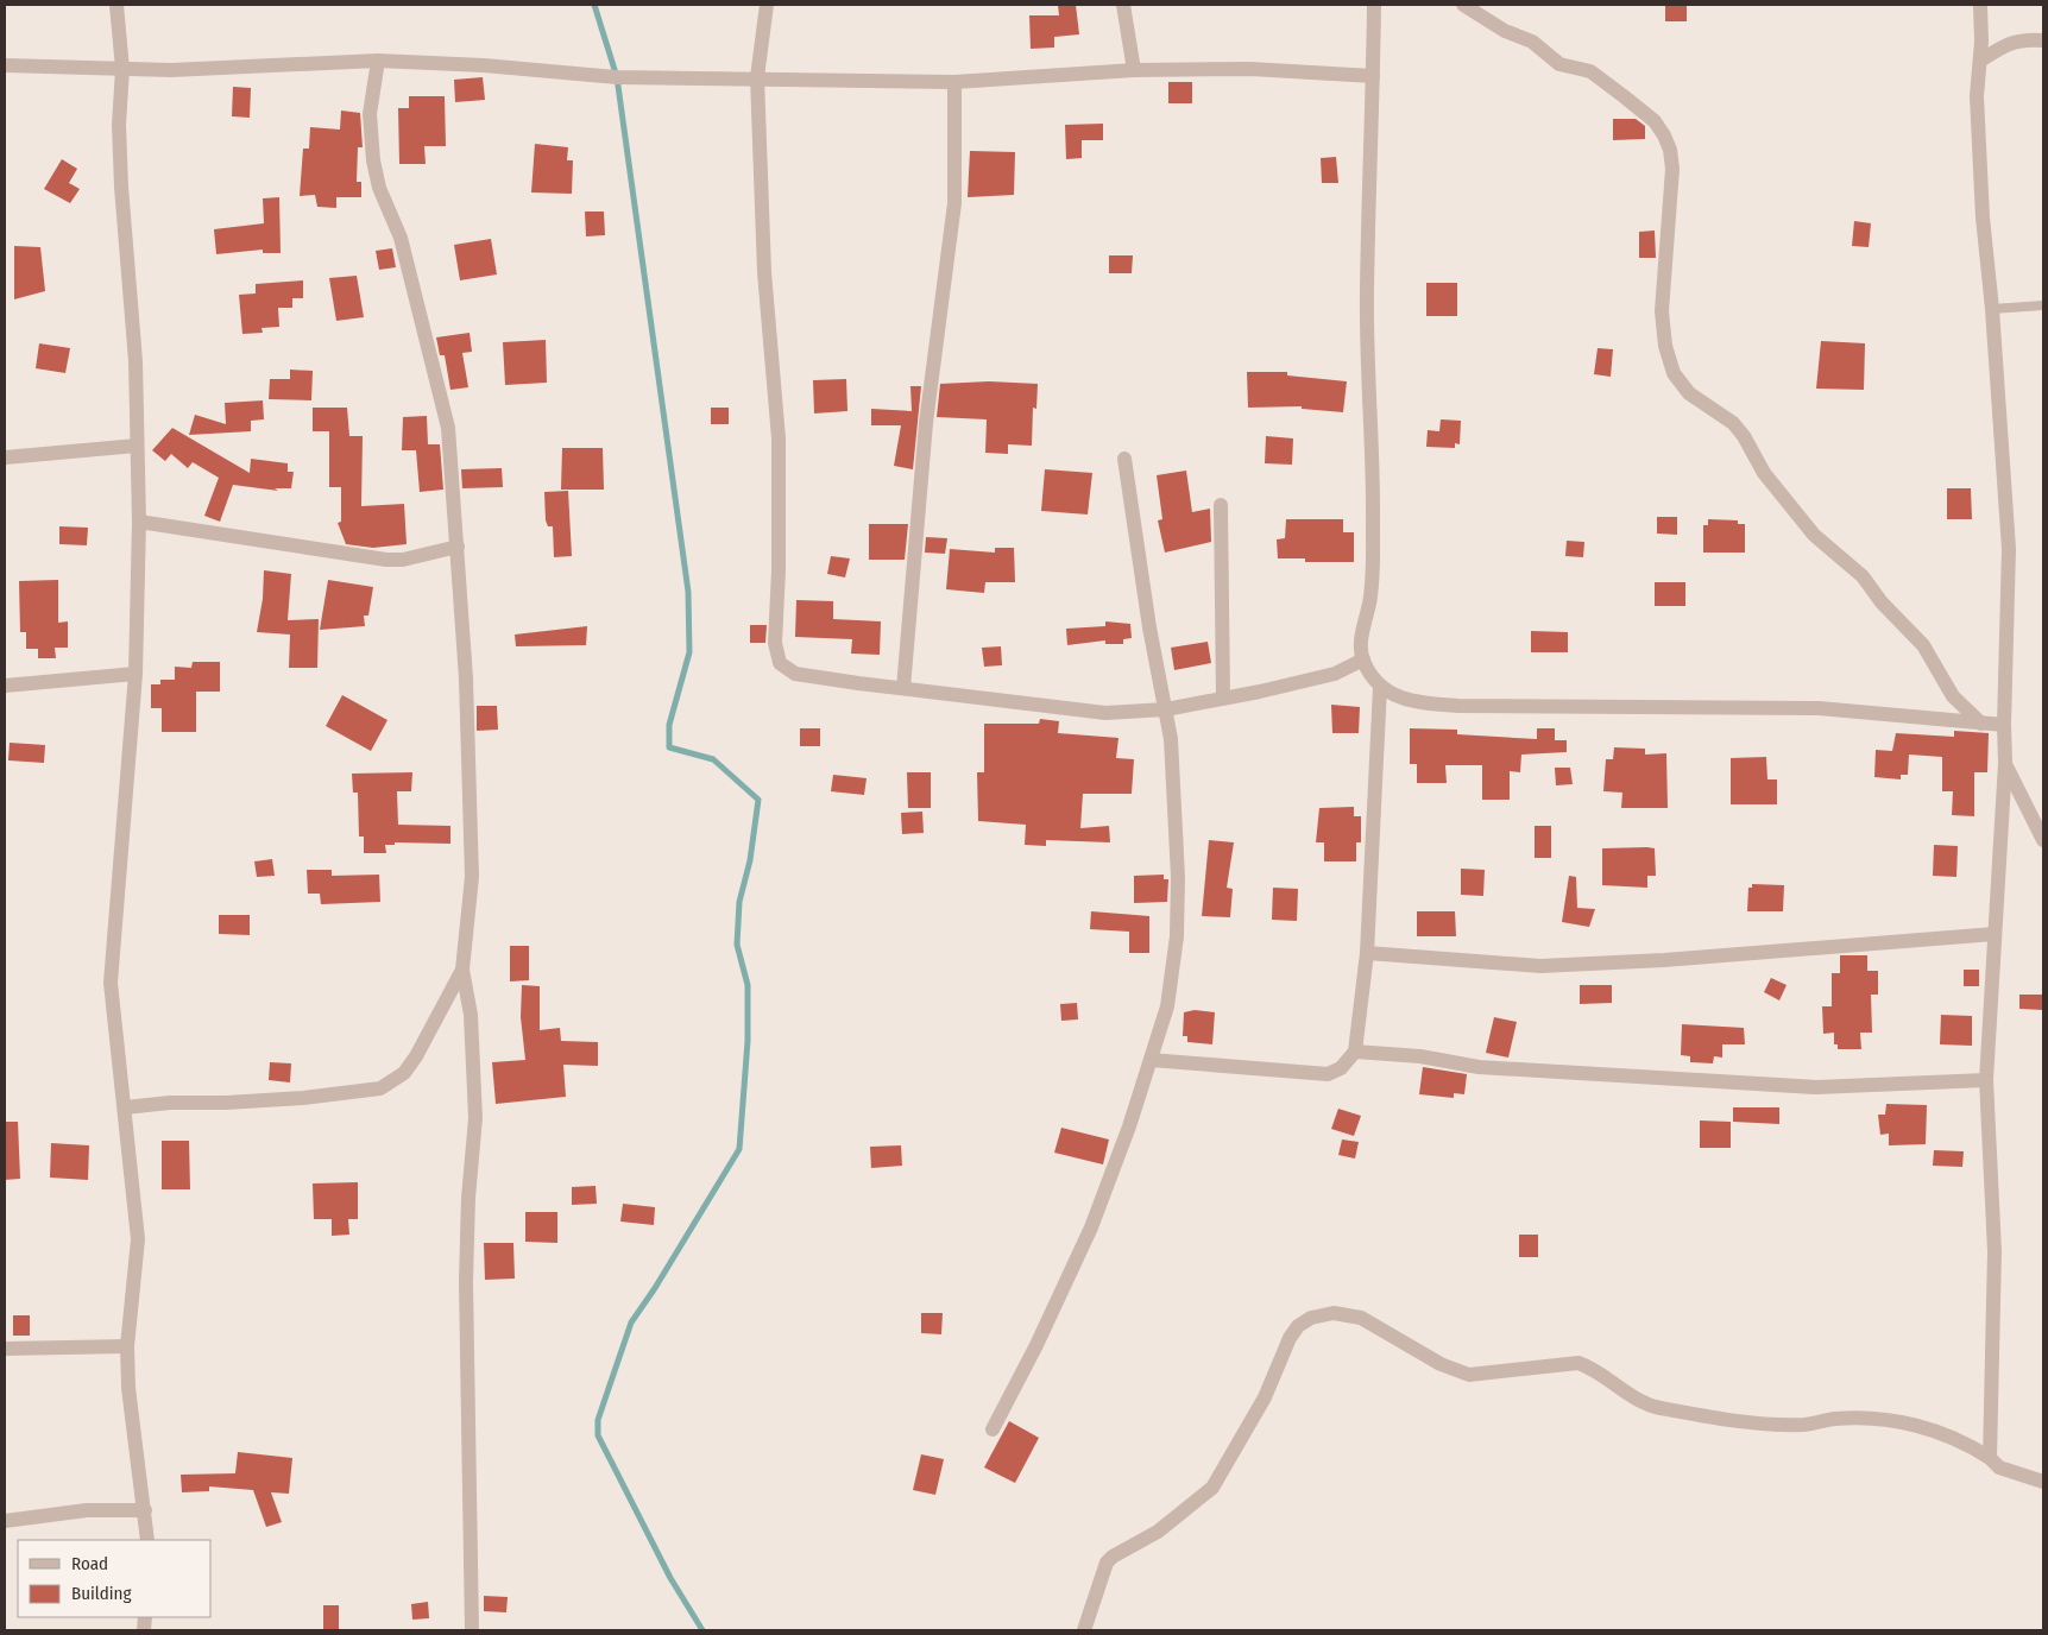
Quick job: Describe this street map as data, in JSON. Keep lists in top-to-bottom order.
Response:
{
  "legend": ["Road", "Building"]
}
